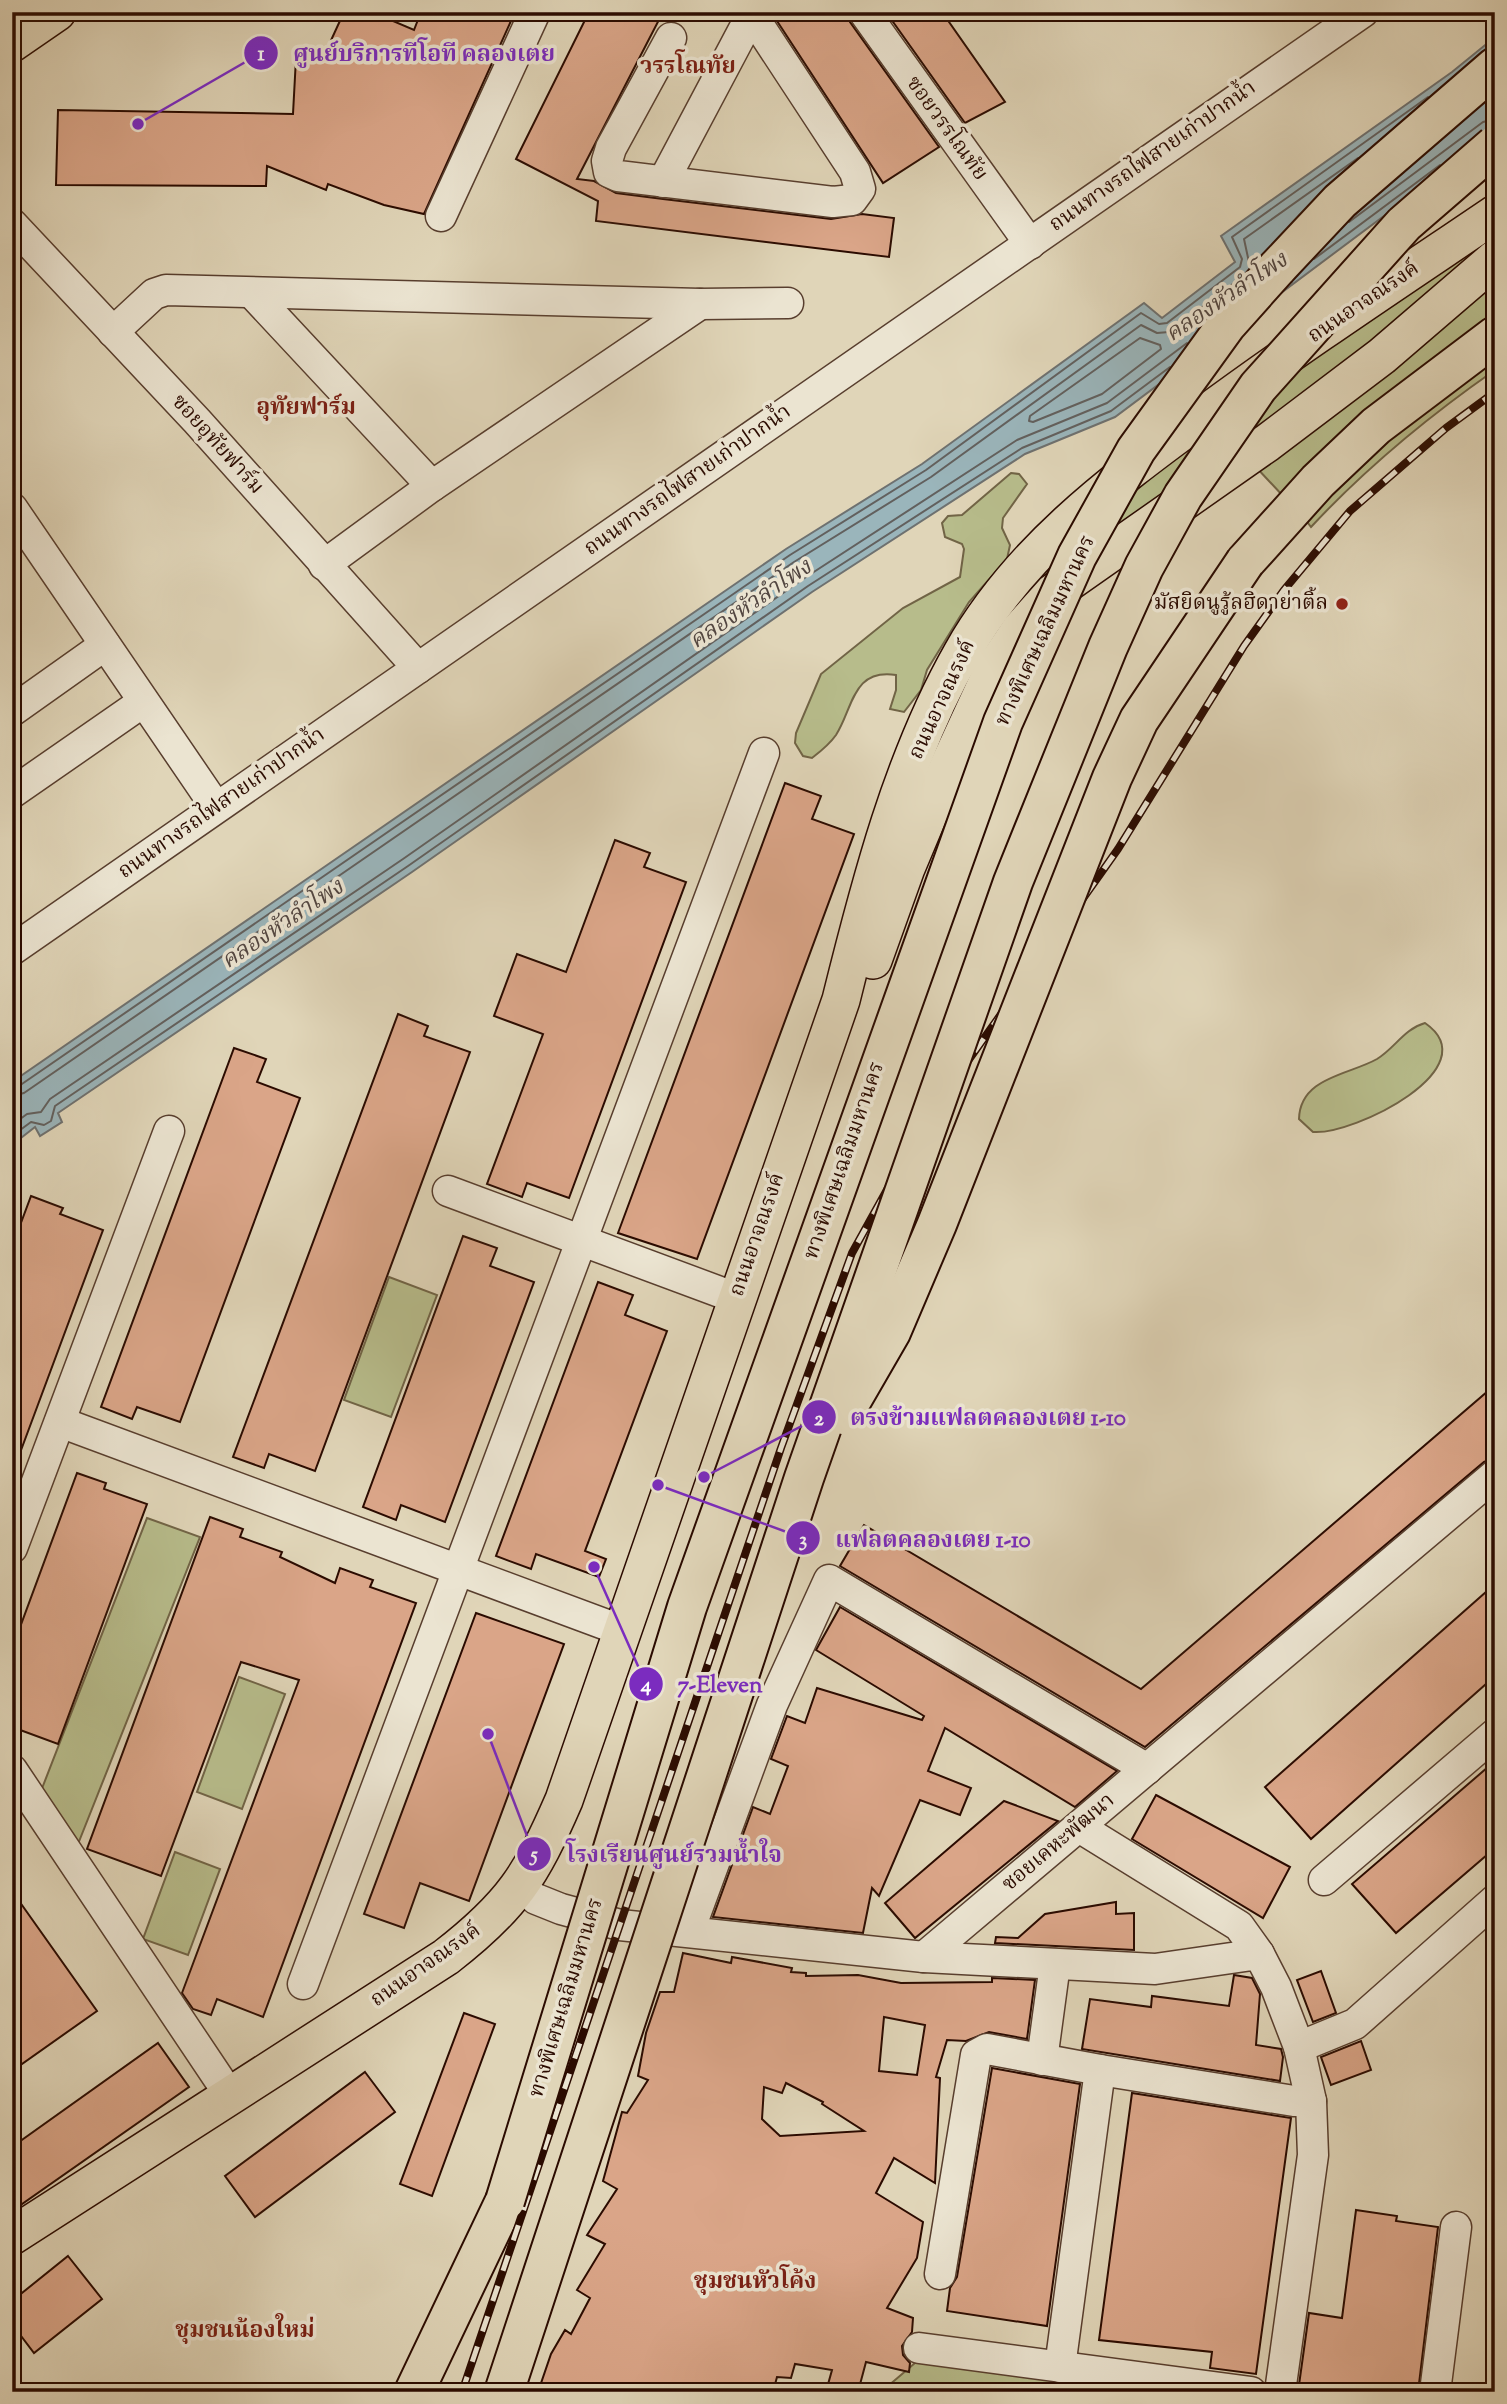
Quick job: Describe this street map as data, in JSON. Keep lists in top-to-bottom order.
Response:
{
  "streets": {
    "highway": ["ทางพิเศษเฉลิมมหานคร"],
    "main road": ["ถนนอาจณรงค์"],
    "street": [
      "ซอยวรรโณทัย",
      "ถนนทางรถไฟสายเก่าปากน้ำ",
      "ซอยอุทัยฟาร์ม",
      "ซอยเคหะพัฒนา"
    ]
  },
  "crossings": [
    ["ซอยวรรโณทัย", "ถนนทางรถไฟสายเก่าปากน้ำ"],
    ["ถนนทางรถไฟสายเก่าปากน้ำ", "ซอยอุทัยฟาร์ม"]
  ],
  "districts": [
    "วรรโณทัย",
    "อุทัยฟาร์ม",
    "ชุมชนหัวโค้ง",
    "ชุมชนน้องใหม่"
  ],
  "water": ["คลองหัวลำโพง"],
  "places": [
    "ศูนย์บริการทีโอที คลองเตย",
    "มัสยิดนูรู้ลฮิดาย่าติ้ล",
    "ตรงข้ามแฟลตคลองเตย 1-10",
    "แฟลตคลองเตย 1-10",
    "7-Eleven",
    "โรงเรียนศูนย์รวมน้ำใจ"
  ]
}
